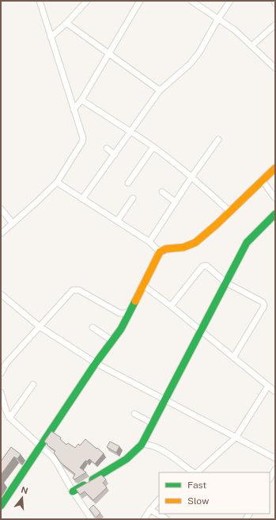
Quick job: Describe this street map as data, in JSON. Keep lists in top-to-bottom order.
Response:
{
  "legend": ["Fast", "Slow"],
  "north": "top"
}
